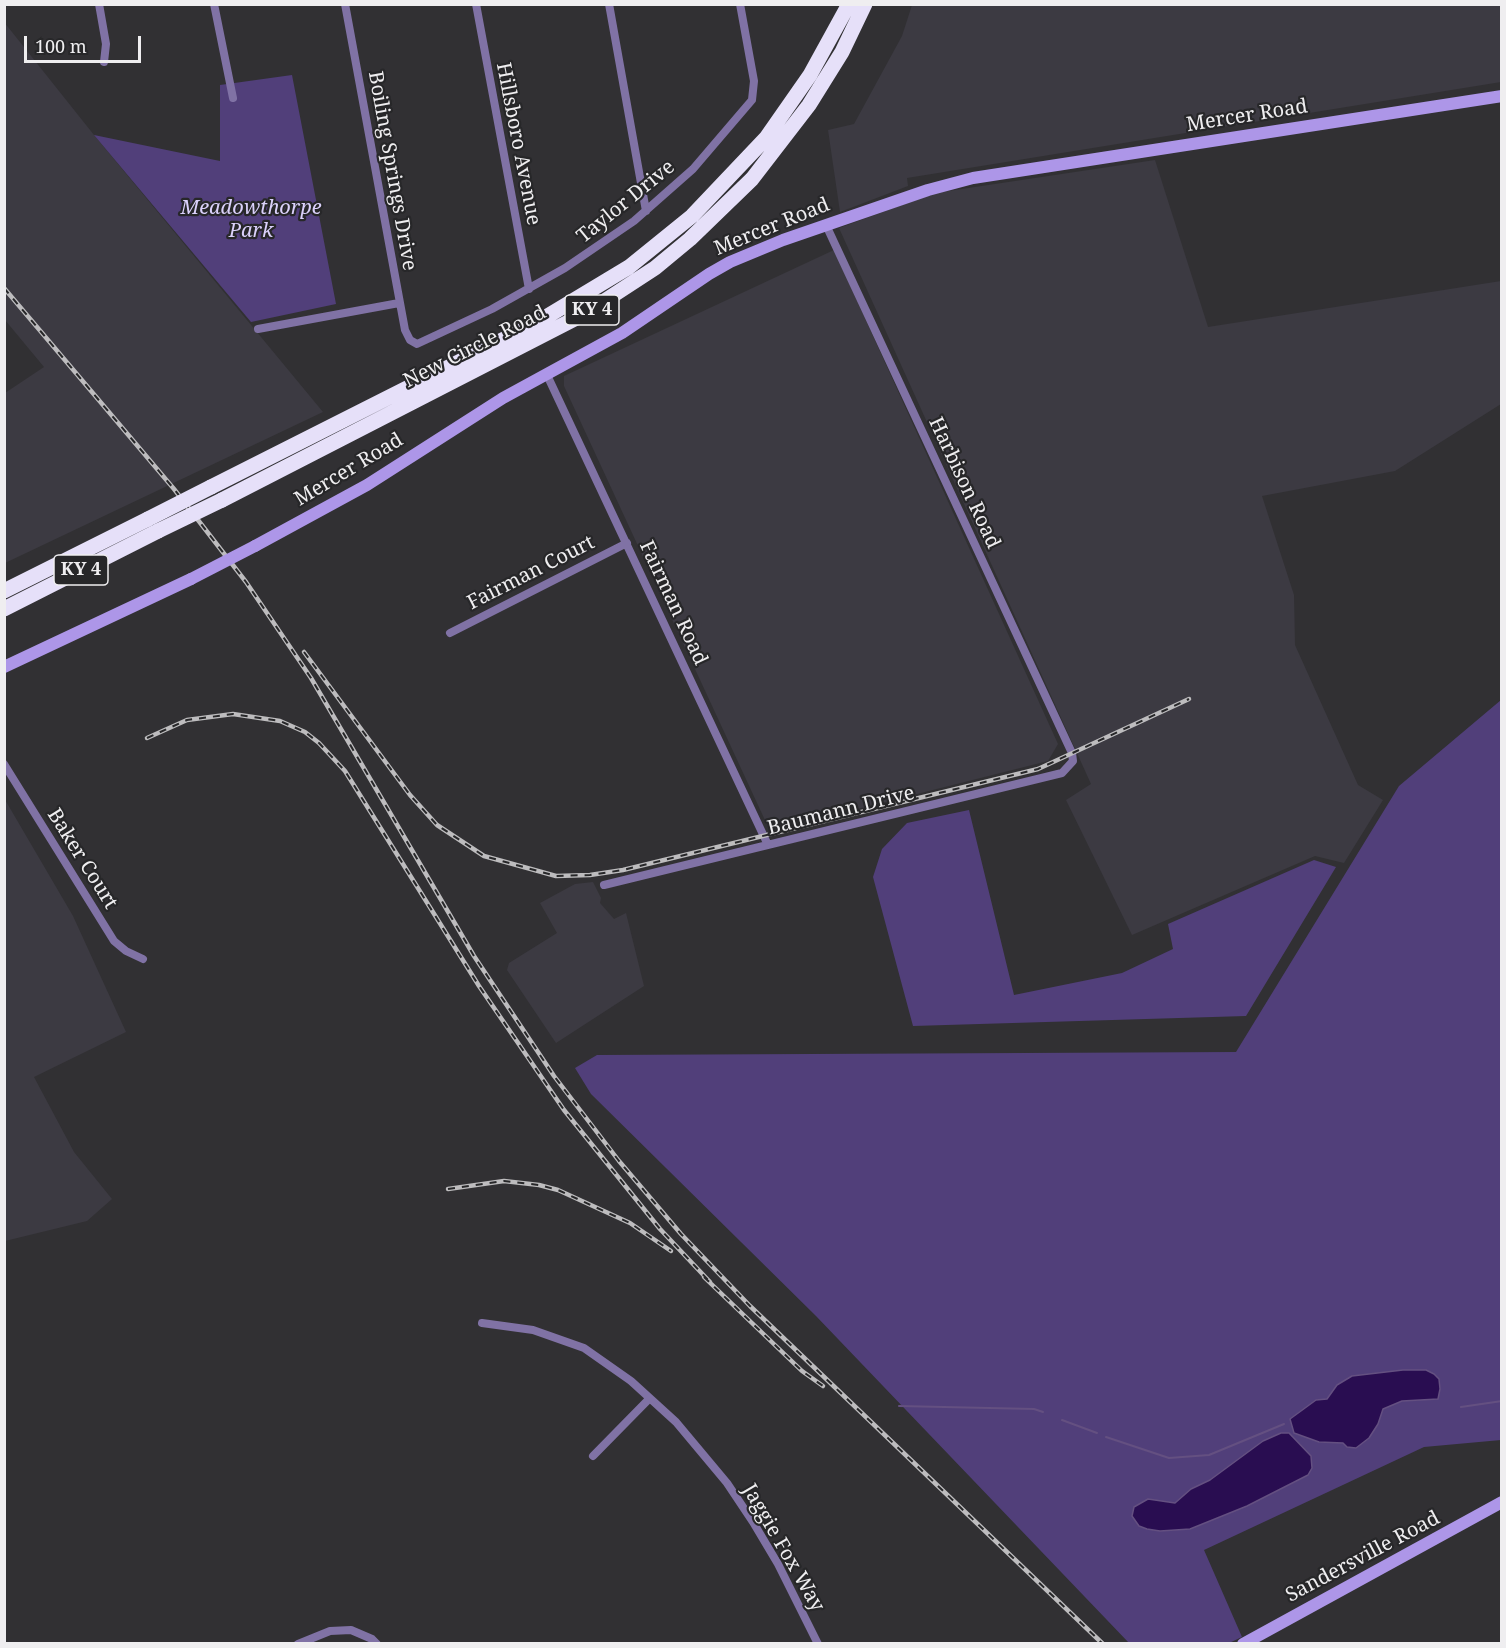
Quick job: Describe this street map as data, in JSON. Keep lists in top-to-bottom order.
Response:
{
  "streets": {
    "highway": ["KY 4", "New Circle Road"],
    "street": [
      "Mercer Road",
      "Hillsboro Avenue",
      "Boiling Springs Drive",
      "Taylor Drive",
      "Harbison Road",
      "Fairman Court",
      "Fairman Road",
      "Baumann Drive",
      "Baker Court",
      "Jaggie Fox Way",
      "Sandersville Road"
    ]
  },
  "crossings": [
    ["Mercer Road", "Harbison Road"],
    ["Mercer Road", "Fairman Road"],
    ["Hillsboro Avenue", "Taylor Drive"],
    ["Boiling Springs Drive", "Taylor Drive"],
    ["Harbison Road", "Baumann Drive"],
    ["Fairman Court", "Fairman Road"],
    ["Fairman Road", "Baumann Drive"]
  ],
  "parks": ["Meadowthorpe Park"],
  "scale_bar": "100 m"
}
